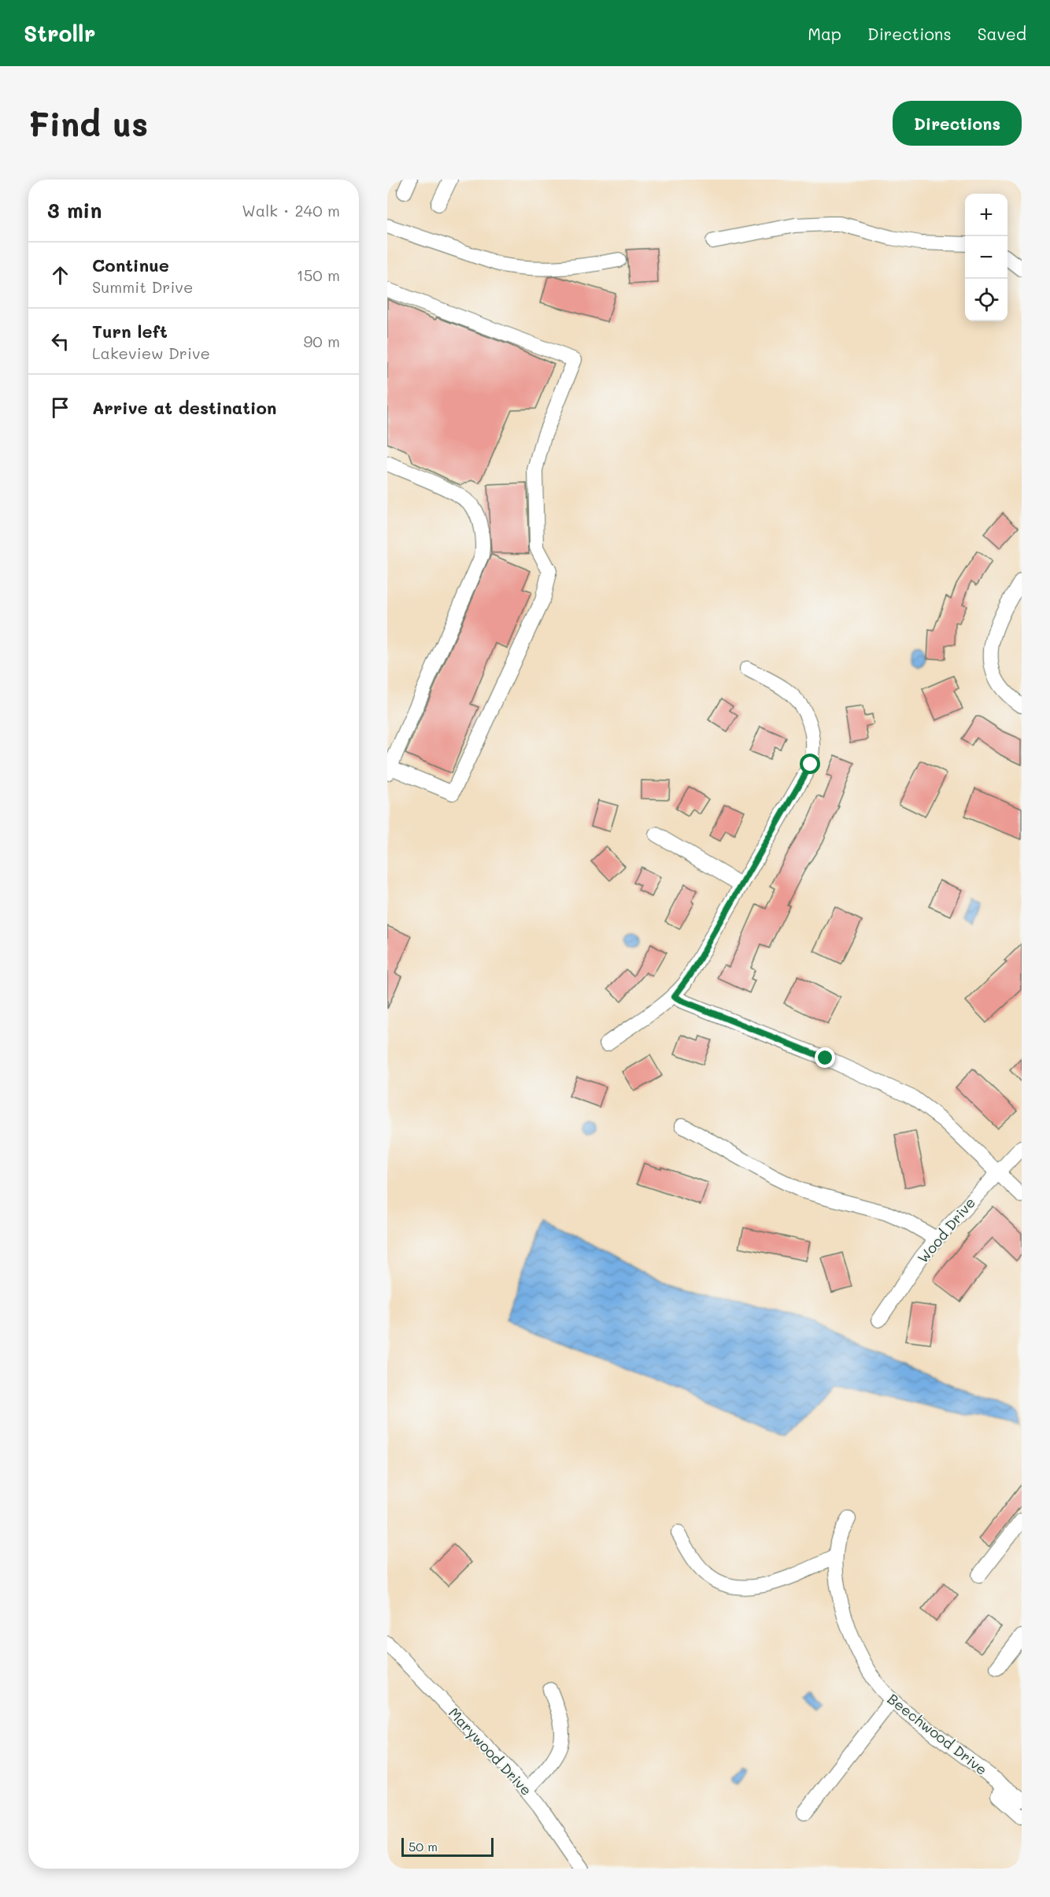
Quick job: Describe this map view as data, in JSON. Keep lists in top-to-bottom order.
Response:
{
  "streets": {
    "street": ["Wood Drive", "Beechwood Drive", "Marywood Drive"]
  },
  "scale_bar": "50 m",
  "page": {
    "header": "Strollr",
    "nav": ["Map", "Directions", "Saved"],
    "buttons": "Directions",
    "title": "Find us",
    "heading": ["3 min", "Walk · 240 m"],
    "map_buttons": ["+", "−"],
    "list": [
      ["Continue", "Summit Drive", "150 m"],
      ["Turn left", "Lakeview Drive", "90 m"],
      "Arrive at destination"
    ],
    "scale": "50 m"
  }
}
